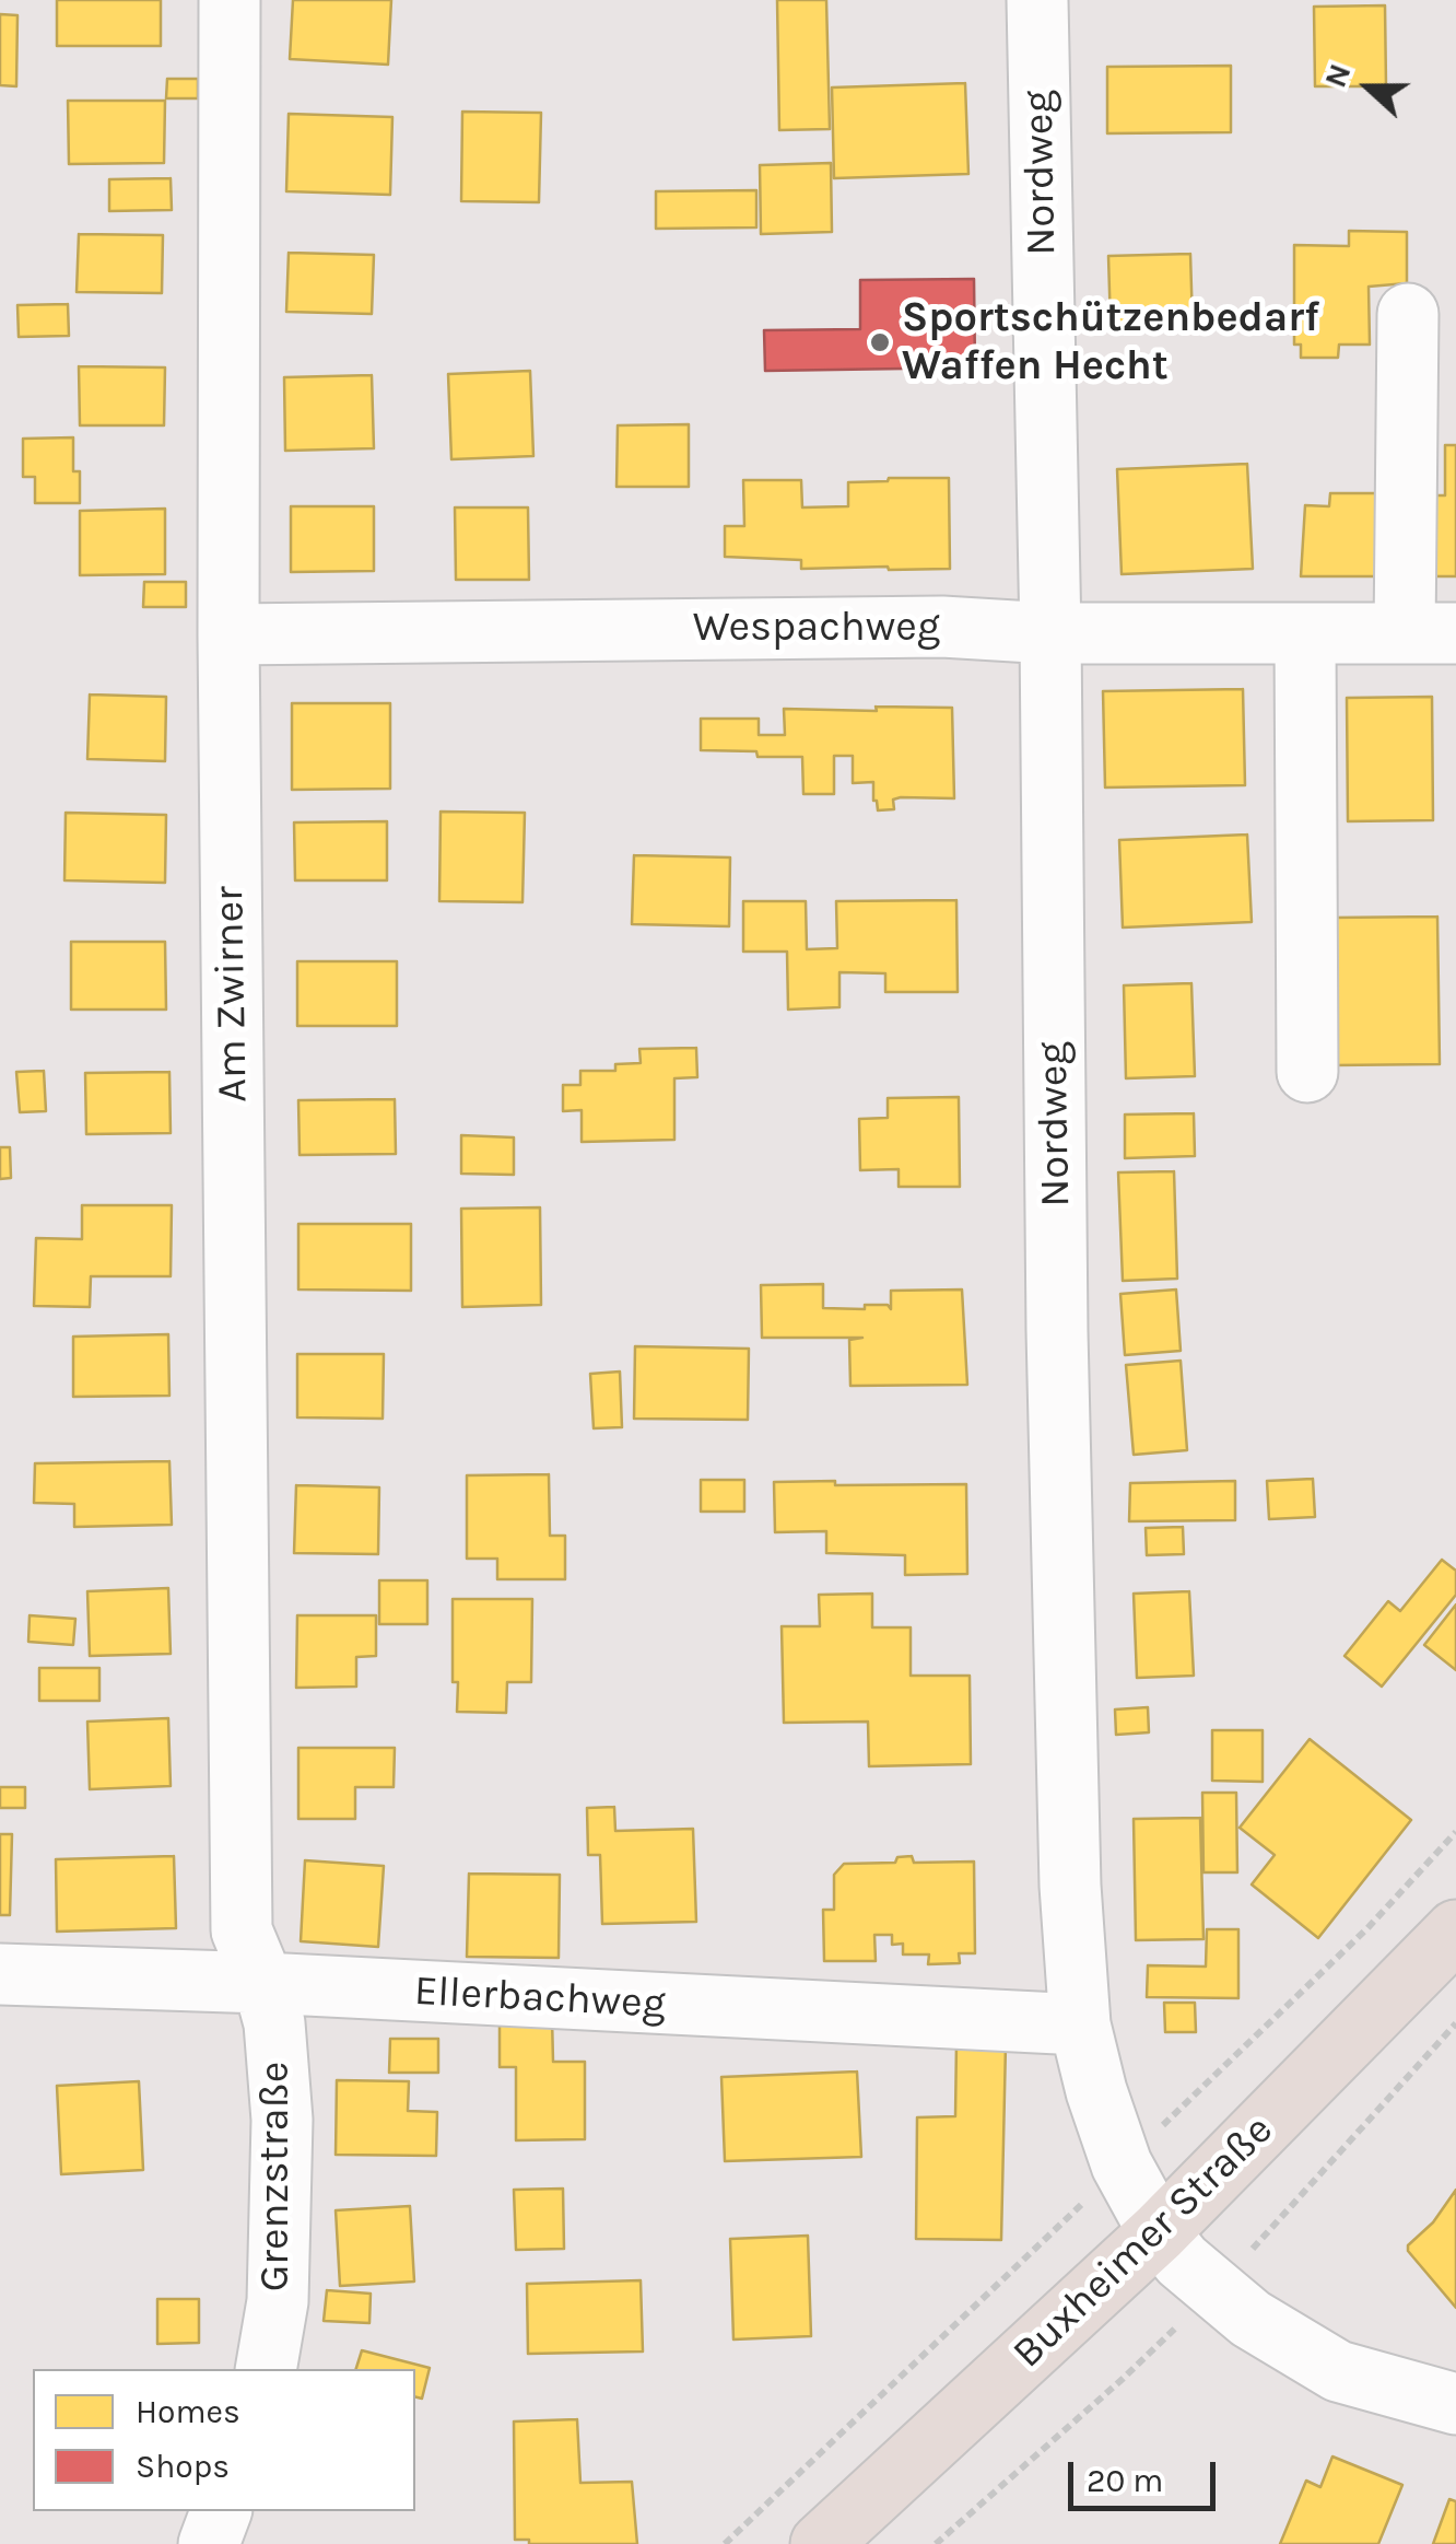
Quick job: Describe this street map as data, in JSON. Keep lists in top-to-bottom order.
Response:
{
  "streets": {
    "main road": ["Buxheimer Straße"],
    "street": [
      "Nordweg",
      "Wespachweg",
      "Am Zwirner",
      "Ellerbachweg",
      "Grenzstraße"
    ]
  },
  "crossings": [
    ["Nordweg", "Wespachweg"],
    ["Nordweg", "Ellerbachweg"],
    ["Nordweg", "Buxheimer Straße"],
    ["Wespachweg", "Am Zwirner"],
    ["Am Zwirner", "Ellerbachweg"],
    ["Am Zwirner", "Grenzstraße"],
    ["Ellerbachweg", "Grenzstraße"]
  ],
  "places": ["Sportschützenbedarf Waffen Hecht"],
  "legend": ["Homes", "Shops"],
  "scale_bar": "20 m",
  "north": "left"
}
